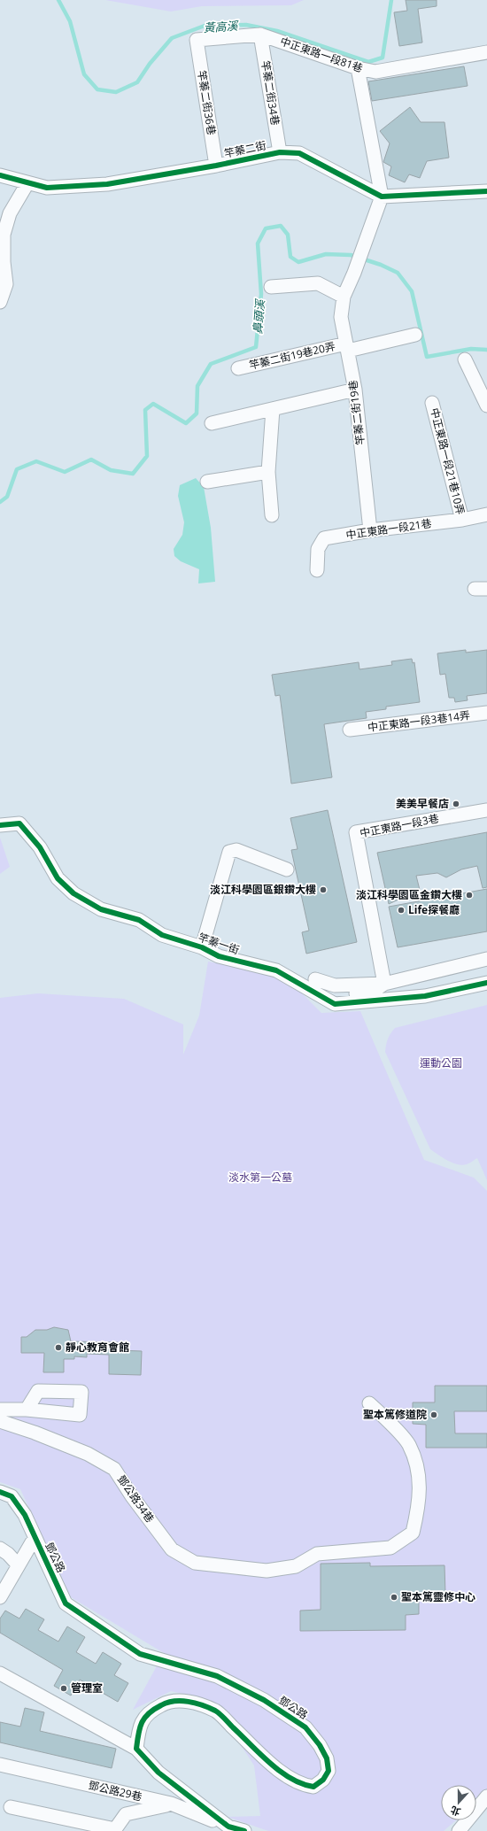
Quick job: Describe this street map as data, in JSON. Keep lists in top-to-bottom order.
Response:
{
  "streets": {
    "street": [
      "中正東路一段81巷",
      "竿蓁二街34巷",
      "竿蓁二街36巷",
      "竿蓁二街",
      "竿蓁二街19巷20弄",
      "竿蓁二街19巷",
      "中正東路一段21巷10弄",
      "中正東路一段21巷",
      "中正東路一段3巷14弄",
      "中正東路一段3巷",
      "竿蓁一街",
      "鄧公路34巷",
      "鄧公路",
      "鄧公路29巷"
    ]
  },
  "crossings": [
    ["中正東路一段81巷", "竿蓁二街34巷"],
    ["中正東路一段81巷", "竿蓁二街36巷"],
    ["竿蓁二街34巷", "竿蓁二街"],
    ["竿蓁二街36巷", "竿蓁二街"],
    ["竿蓁二街", "竿蓁二街19巷"],
    ["竿蓁二街19巷20弄", "竿蓁二街19巷"],
    ["竿蓁二街19巷", "中正東路一段21巷"],
    ["中正東路一段21巷10弄", "中正東路一段21巷"]
  ],
  "water": ["黃高溪", "鼻頭溪"],
  "parks": ["運動公園", "淡水第一公墓"],
  "places": [
    "美美早餐店",
    "淡江科學園區銀鑽大樓",
    "淡江科學園區金鑽大樓",
    "Life探餐廳",
    "靜心教育會館",
    "聖本篤修道院",
    "聖本篤靈修中心",
    "管理室"
  ],
  "north": "bottom"
}
